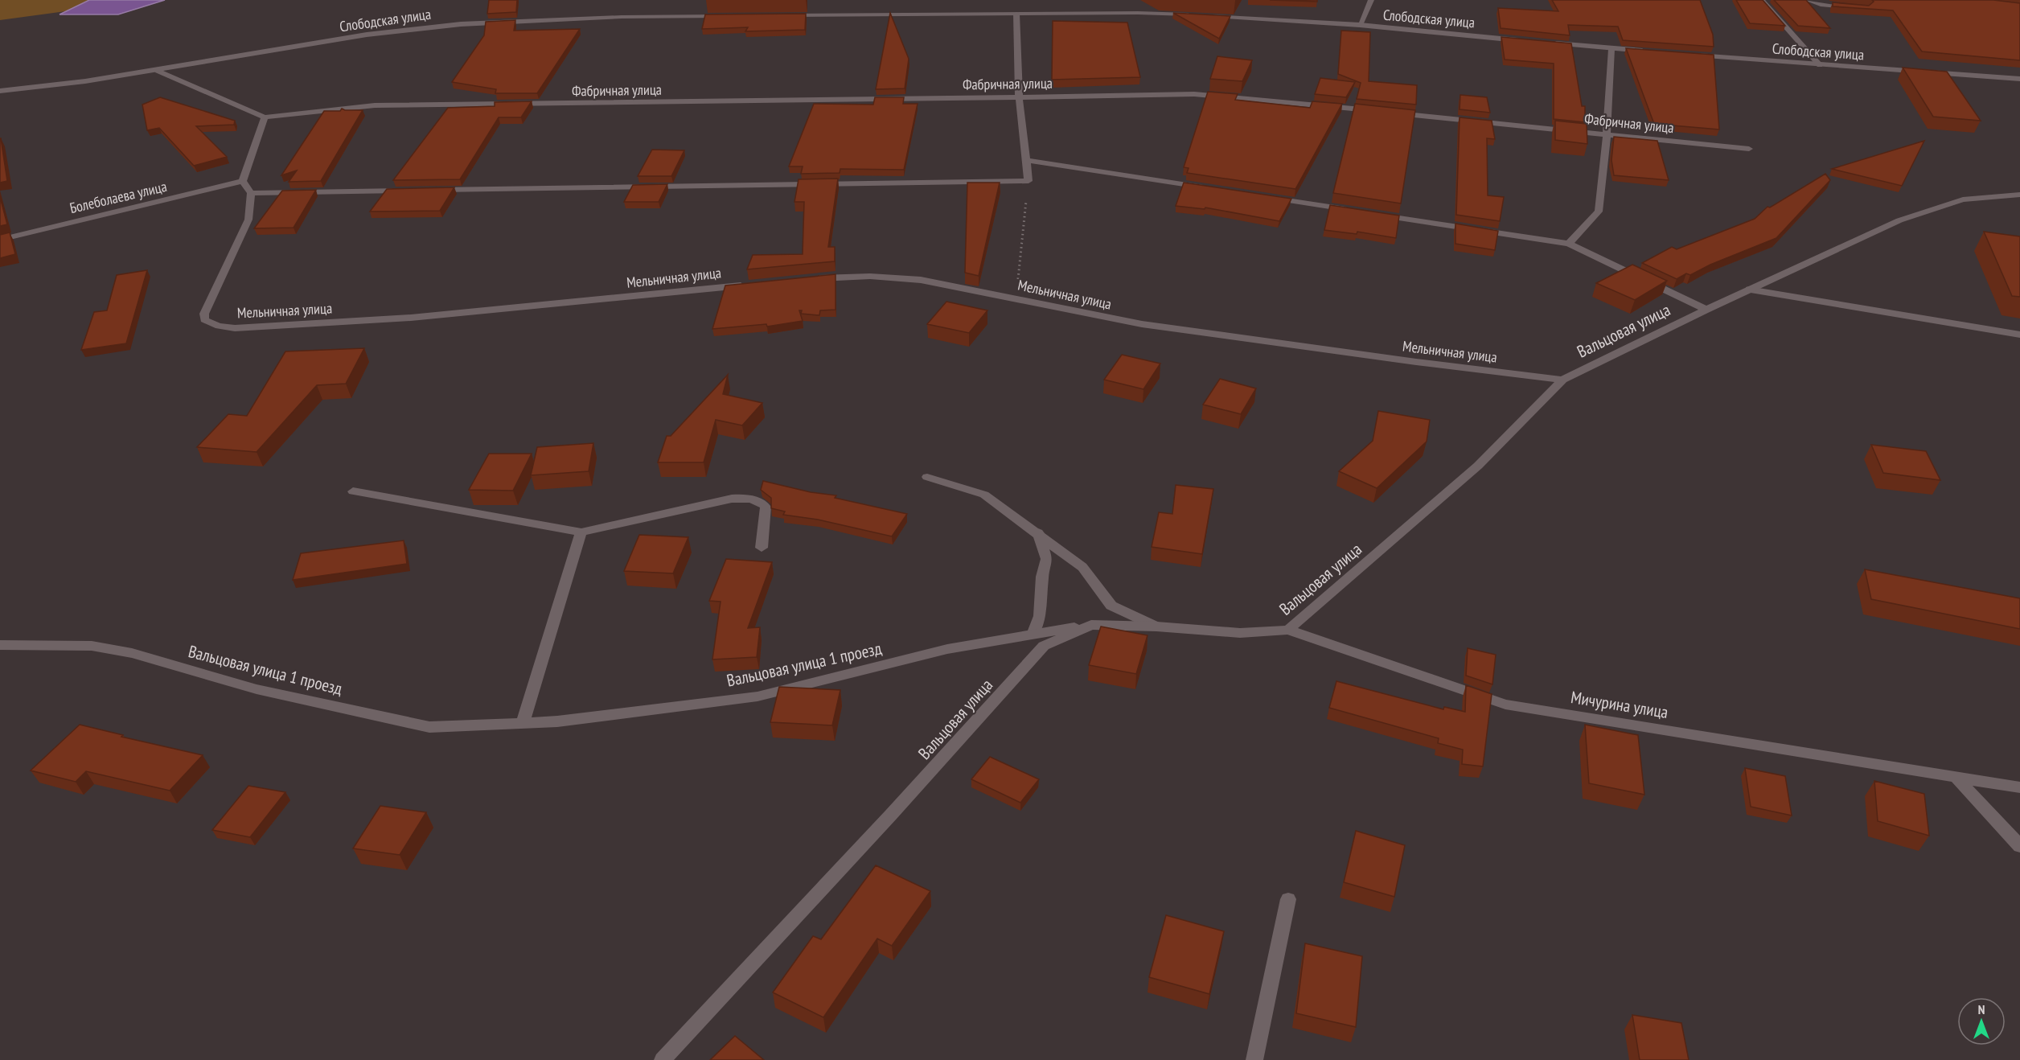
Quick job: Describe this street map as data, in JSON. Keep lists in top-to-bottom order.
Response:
{
  "streets": {
    "street": [
      "Слободская улица",
      "Фабричная улица",
      "Болеболаева улица",
      "Мельничная улица",
      "Вальцовая улица",
      "Вальцовая улица 1 проезд",
      "Мичурина улица"
    ]
  },
  "crossings": [
    ["Мельничная улица", "Вальцовая улица"],
    ["Вальцовая улица", "Вальцовая улица 1 проезд"],
    ["Вальцовая улица", "Мичурина улица"]
  ],
  "north": "top"
}
